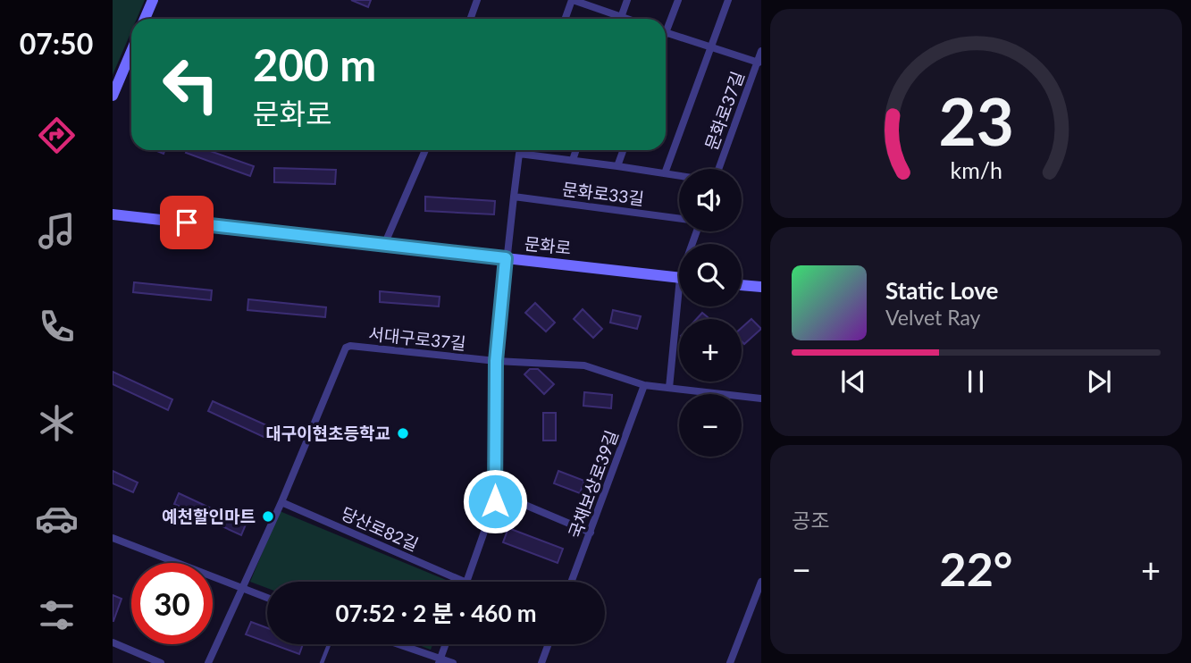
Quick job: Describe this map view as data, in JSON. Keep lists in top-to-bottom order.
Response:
{
  "streets": {
    "main road": ["문화로"],
    "street": [
      "문화로37길",
      "문화로33길",
      "서대구로37길",
      "국채보상로39길",
      "당산로82길"
    ]
  },
  "crossings": [
    ["서대구로37길", "국채보상로39길"],
    ["서대구로37길", "당산로82길"]
  ],
  "places": ["대구이현초등학교", "예천할인마트"],
  "page": {
    "tabs": "07:50",
    "turn": ["200 m", "문화로"],
    "map_buttons": ["+", "−"],
    "song": ["Static Love", "Velvet Ray"],
    "tile": "공조",
    "heat": ["−", "22°", "+"],
    "limit": "30",
    "trip": "07:52 · 2 분 · 460 m",
    "gauge": ["23", "km/h"]
  }
}
